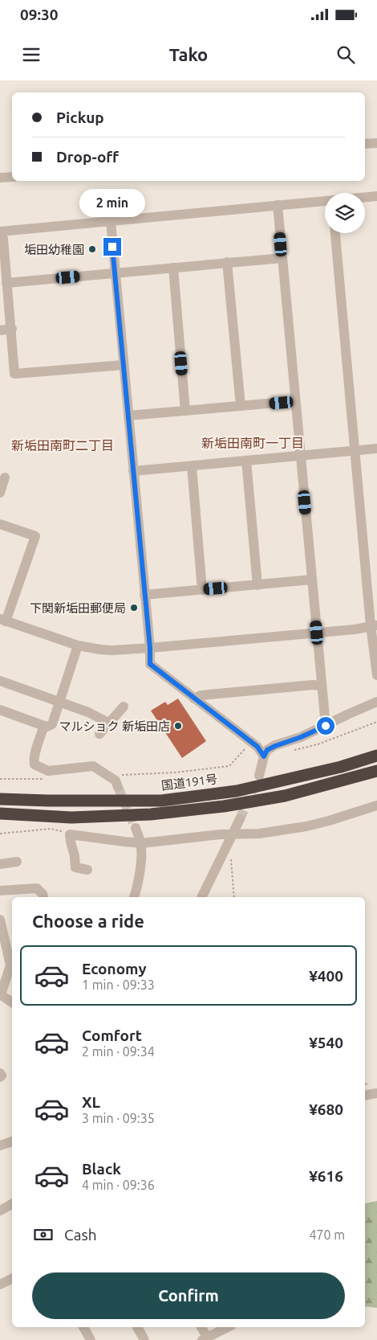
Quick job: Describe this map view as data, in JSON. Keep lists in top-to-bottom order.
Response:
{
  "streets": {
    "highway": ["国道191号"]
  },
  "districts": ["新垢田南町一丁目", "新垢田南町二丁目"],
  "places": ["垢田幼稚園", "下関新垢田郵便局", "マルショク 新垢田店"],
  "page": {
    "status": "09:30",
    "header": "Tako",
    "banner": ["Pickup", "Drop-off"],
    "bubble": "2 min",
    "heading": "Choose a ride",
    "list": [
      {
        "name": "Economy",
        "note": "1 min · 09:33",
        "value": "¥400"
      },
      {
        "name": "Comfort",
        "note": "2 min · 09:34",
        "value": "¥540"
      },
      {
        "name": "XL",
        "note": "3 min · 09:35",
        "value": "¥680"
      },
      {
        "name": "Black",
        "note": "4 min · 09:36",
        "value": "¥616"
      }
    ],
    "pay": ["Cash", "470 m"],
    "buttons": "Confirm"
  }
}
